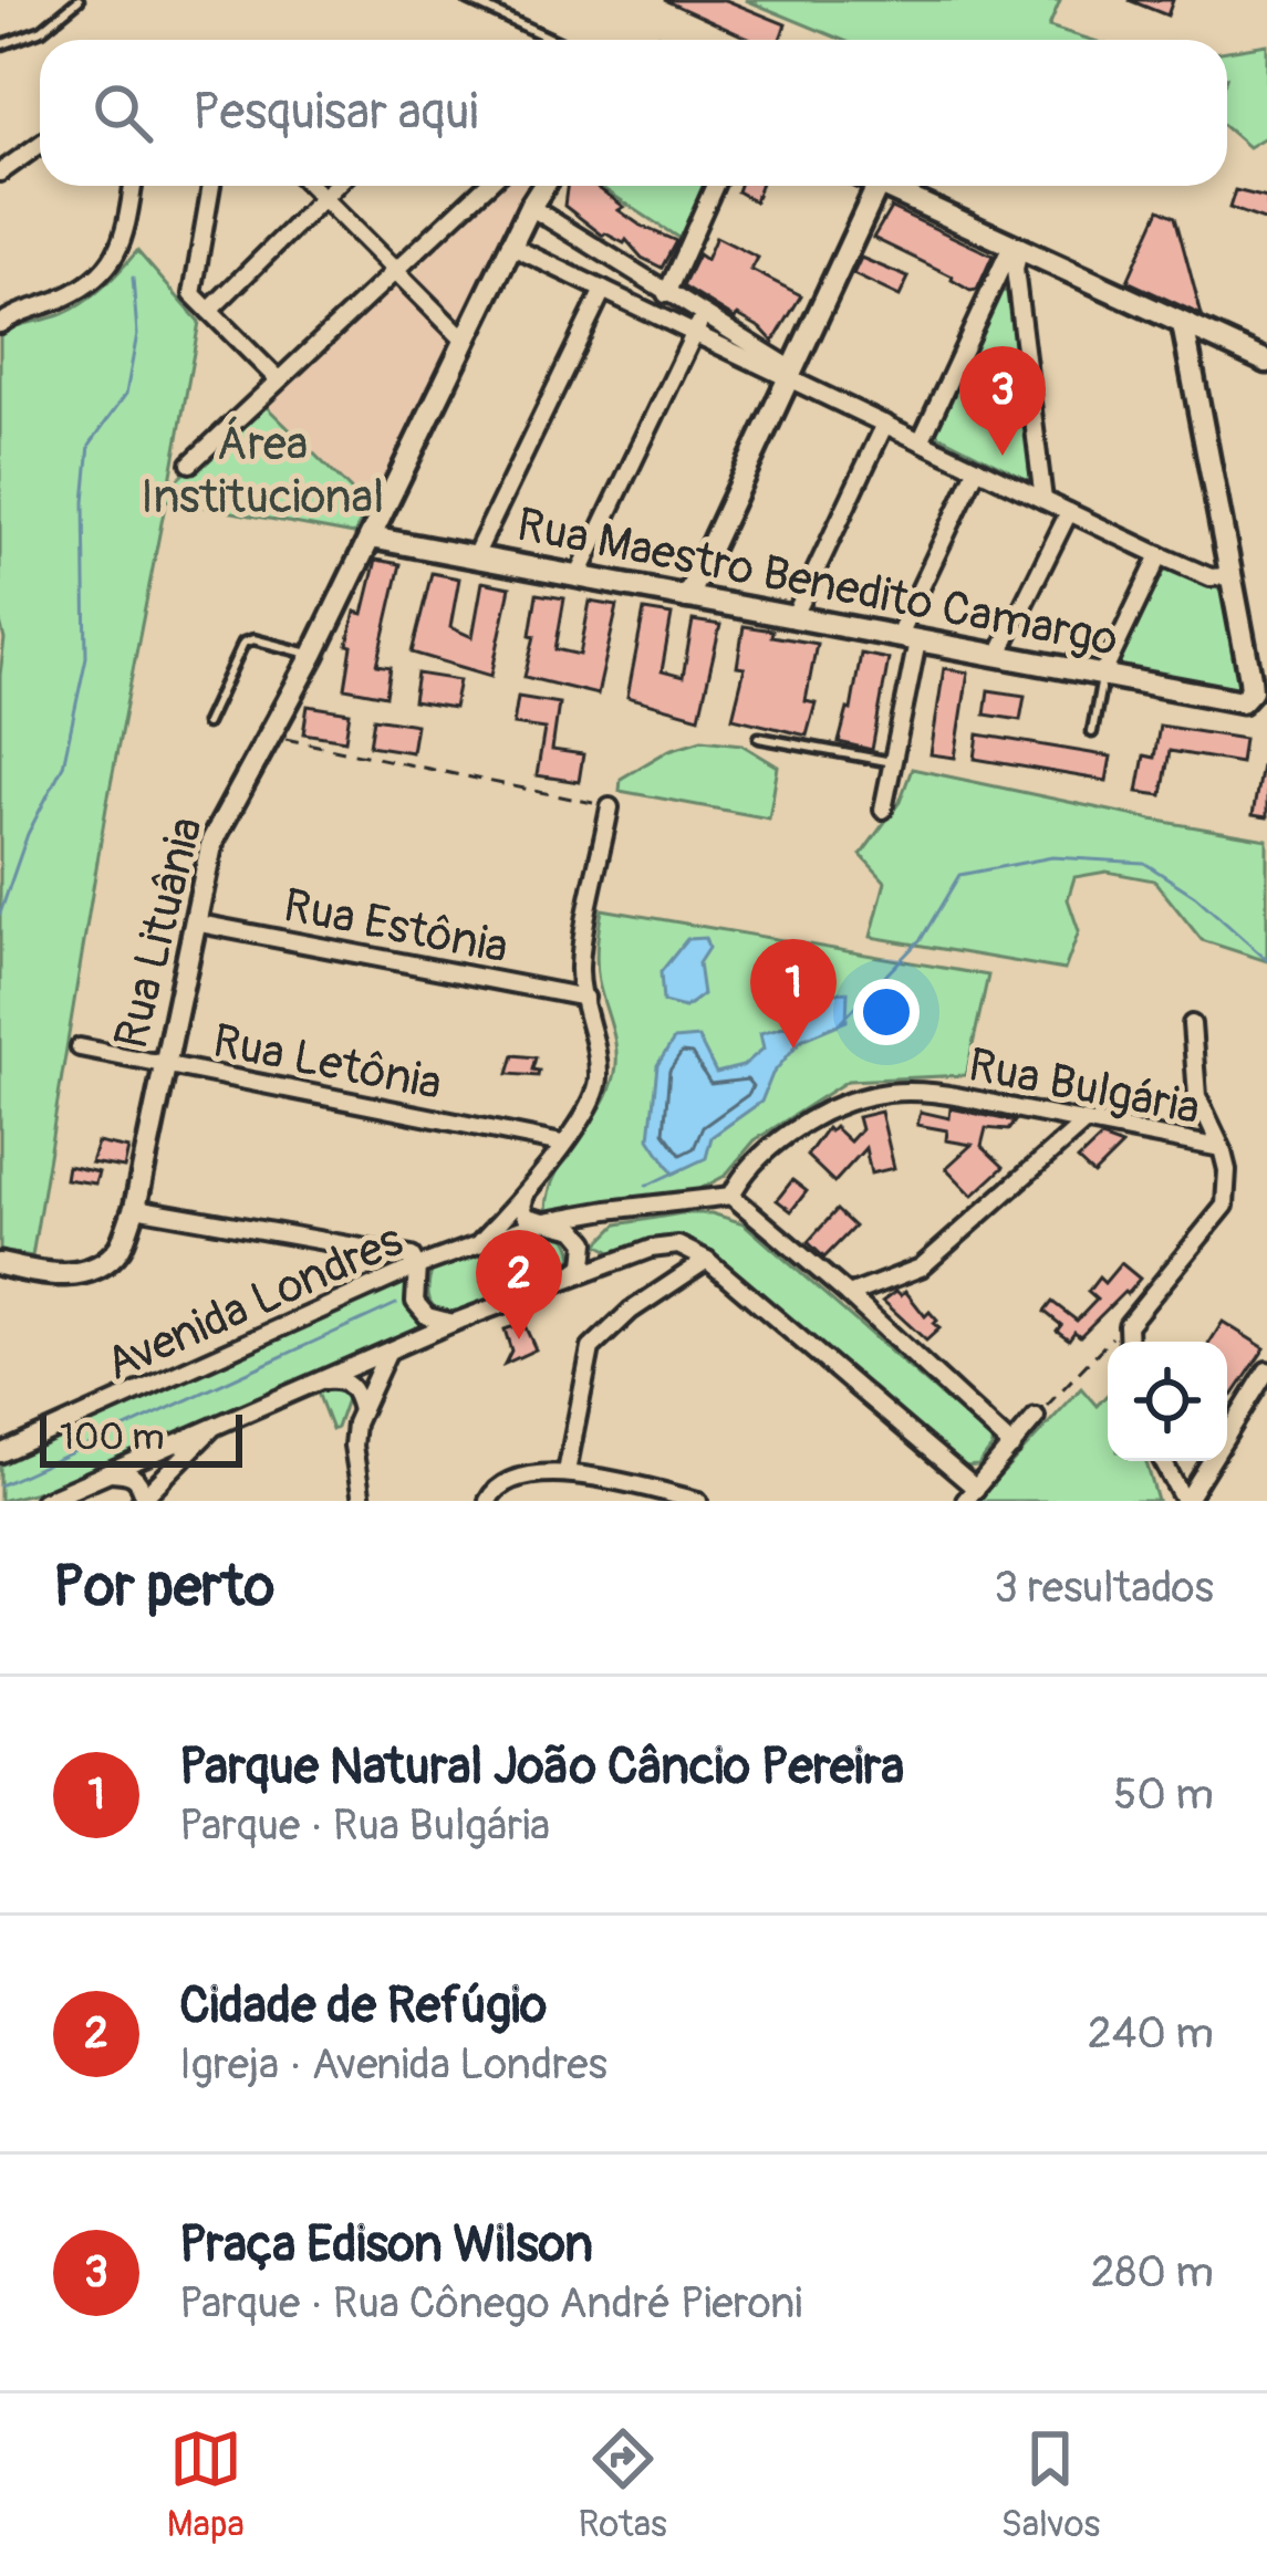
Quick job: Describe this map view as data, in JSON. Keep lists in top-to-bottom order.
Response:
{
  "streets": {
    "street": [
      "Rua Maestro Benedito Camargo",
      "Rua Estônia",
      "Rua Lituânia",
      "Rua Letônia",
      "Rua Bulgária",
      "Avenida Londres"
    ]
  },
  "crossings": [
    ["Rua Maestro Benedito Camargo", "Rua Lituânia"],
    ["Rua Estônia", "Rua Lituânia"],
    ["Rua Lituânia", "Rua Letônia"],
    ["Rua Bulgária", "Avenida Londres"]
  ],
  "parks": ["Área Institucional"],
  "scale_bar": "100 m",
  "page": {
    "search": "Pesquisar aqui",
    "pins": ["3", "1", "2"],
    "scale": "100 m",
    "heading": ["Por perto", "3 resultados"],
    "list": [
      {
        "mark": "1",
        "name": "Parque Natural João Câncio Pereira",
        "note": "Parque · Rua Bulgária",
        "value": "50 m"
      },
      {
        "mark": "2",
        "name": "Cidade de Refúgio",
        "note": "Igreja · Avenida Londres",
        "value": "240 m"
      },
      {
        "mark": "3",
        "name": "Praça Edison Wilson",
        "note": "Parque · Rua Cônego André Pieroni",
        "value": "280 m"
      }
    ],
    "nav": ["Mapa", "Rotas", "Salvos"]
  }
}
